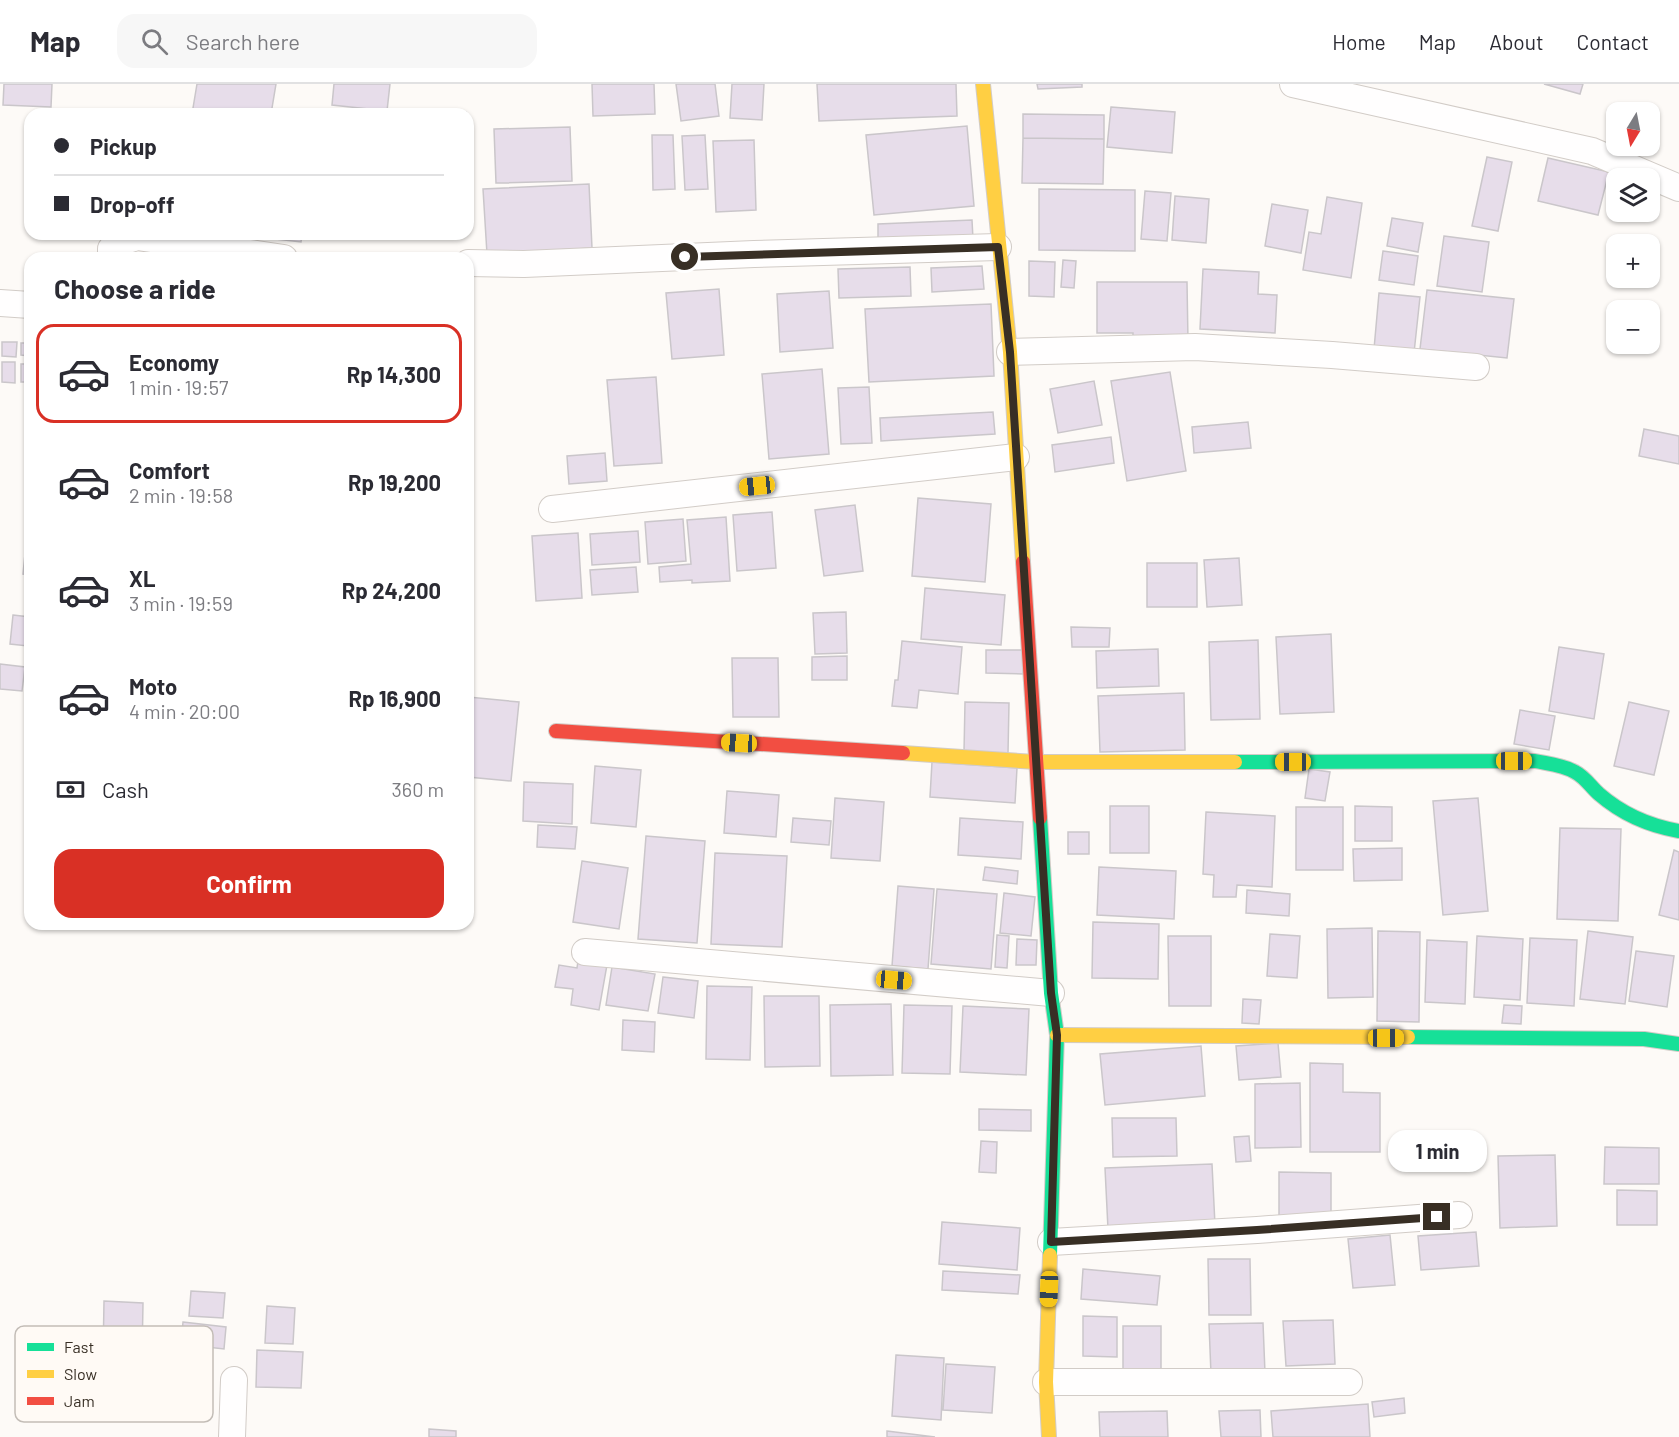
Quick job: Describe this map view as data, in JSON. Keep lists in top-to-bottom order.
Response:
{
  "legend": ["Fast", "Slow", "Jam"],
  "north": "bottom",
  "page": {
    "header": "Map",
    "search": "Search here",
    "nav": [
      "Home",
      "Map",
      "About",
      "Contact"
    ],
    "map_buttons": ["+", "−"],
    "banner": ["Pickup", "Drop-off"],
    "heading": "Choose a ride",
    "list": [
      {
        "name": "Economy",
        "note": "1 min · 19:57",
        "value": "Rp 14,300"
      },
      {
        "name": "Comfort",
        "note": "2 min · 19:58",
        "value": "Rp 19,200"
      },
      {
        "name": "XL",
        "note": "3 min · 19:59",
        "value": "Rp 24,200"
      },
      {
        "name": "Moto",
        "note": "4 min · 20:00",
        "value": "Rp 16,900"
      }
    ],
    "pay": ["Cash", "360 m"],
    "buttons": "Confirm",
    "bubble": "1 min"
  }
}
